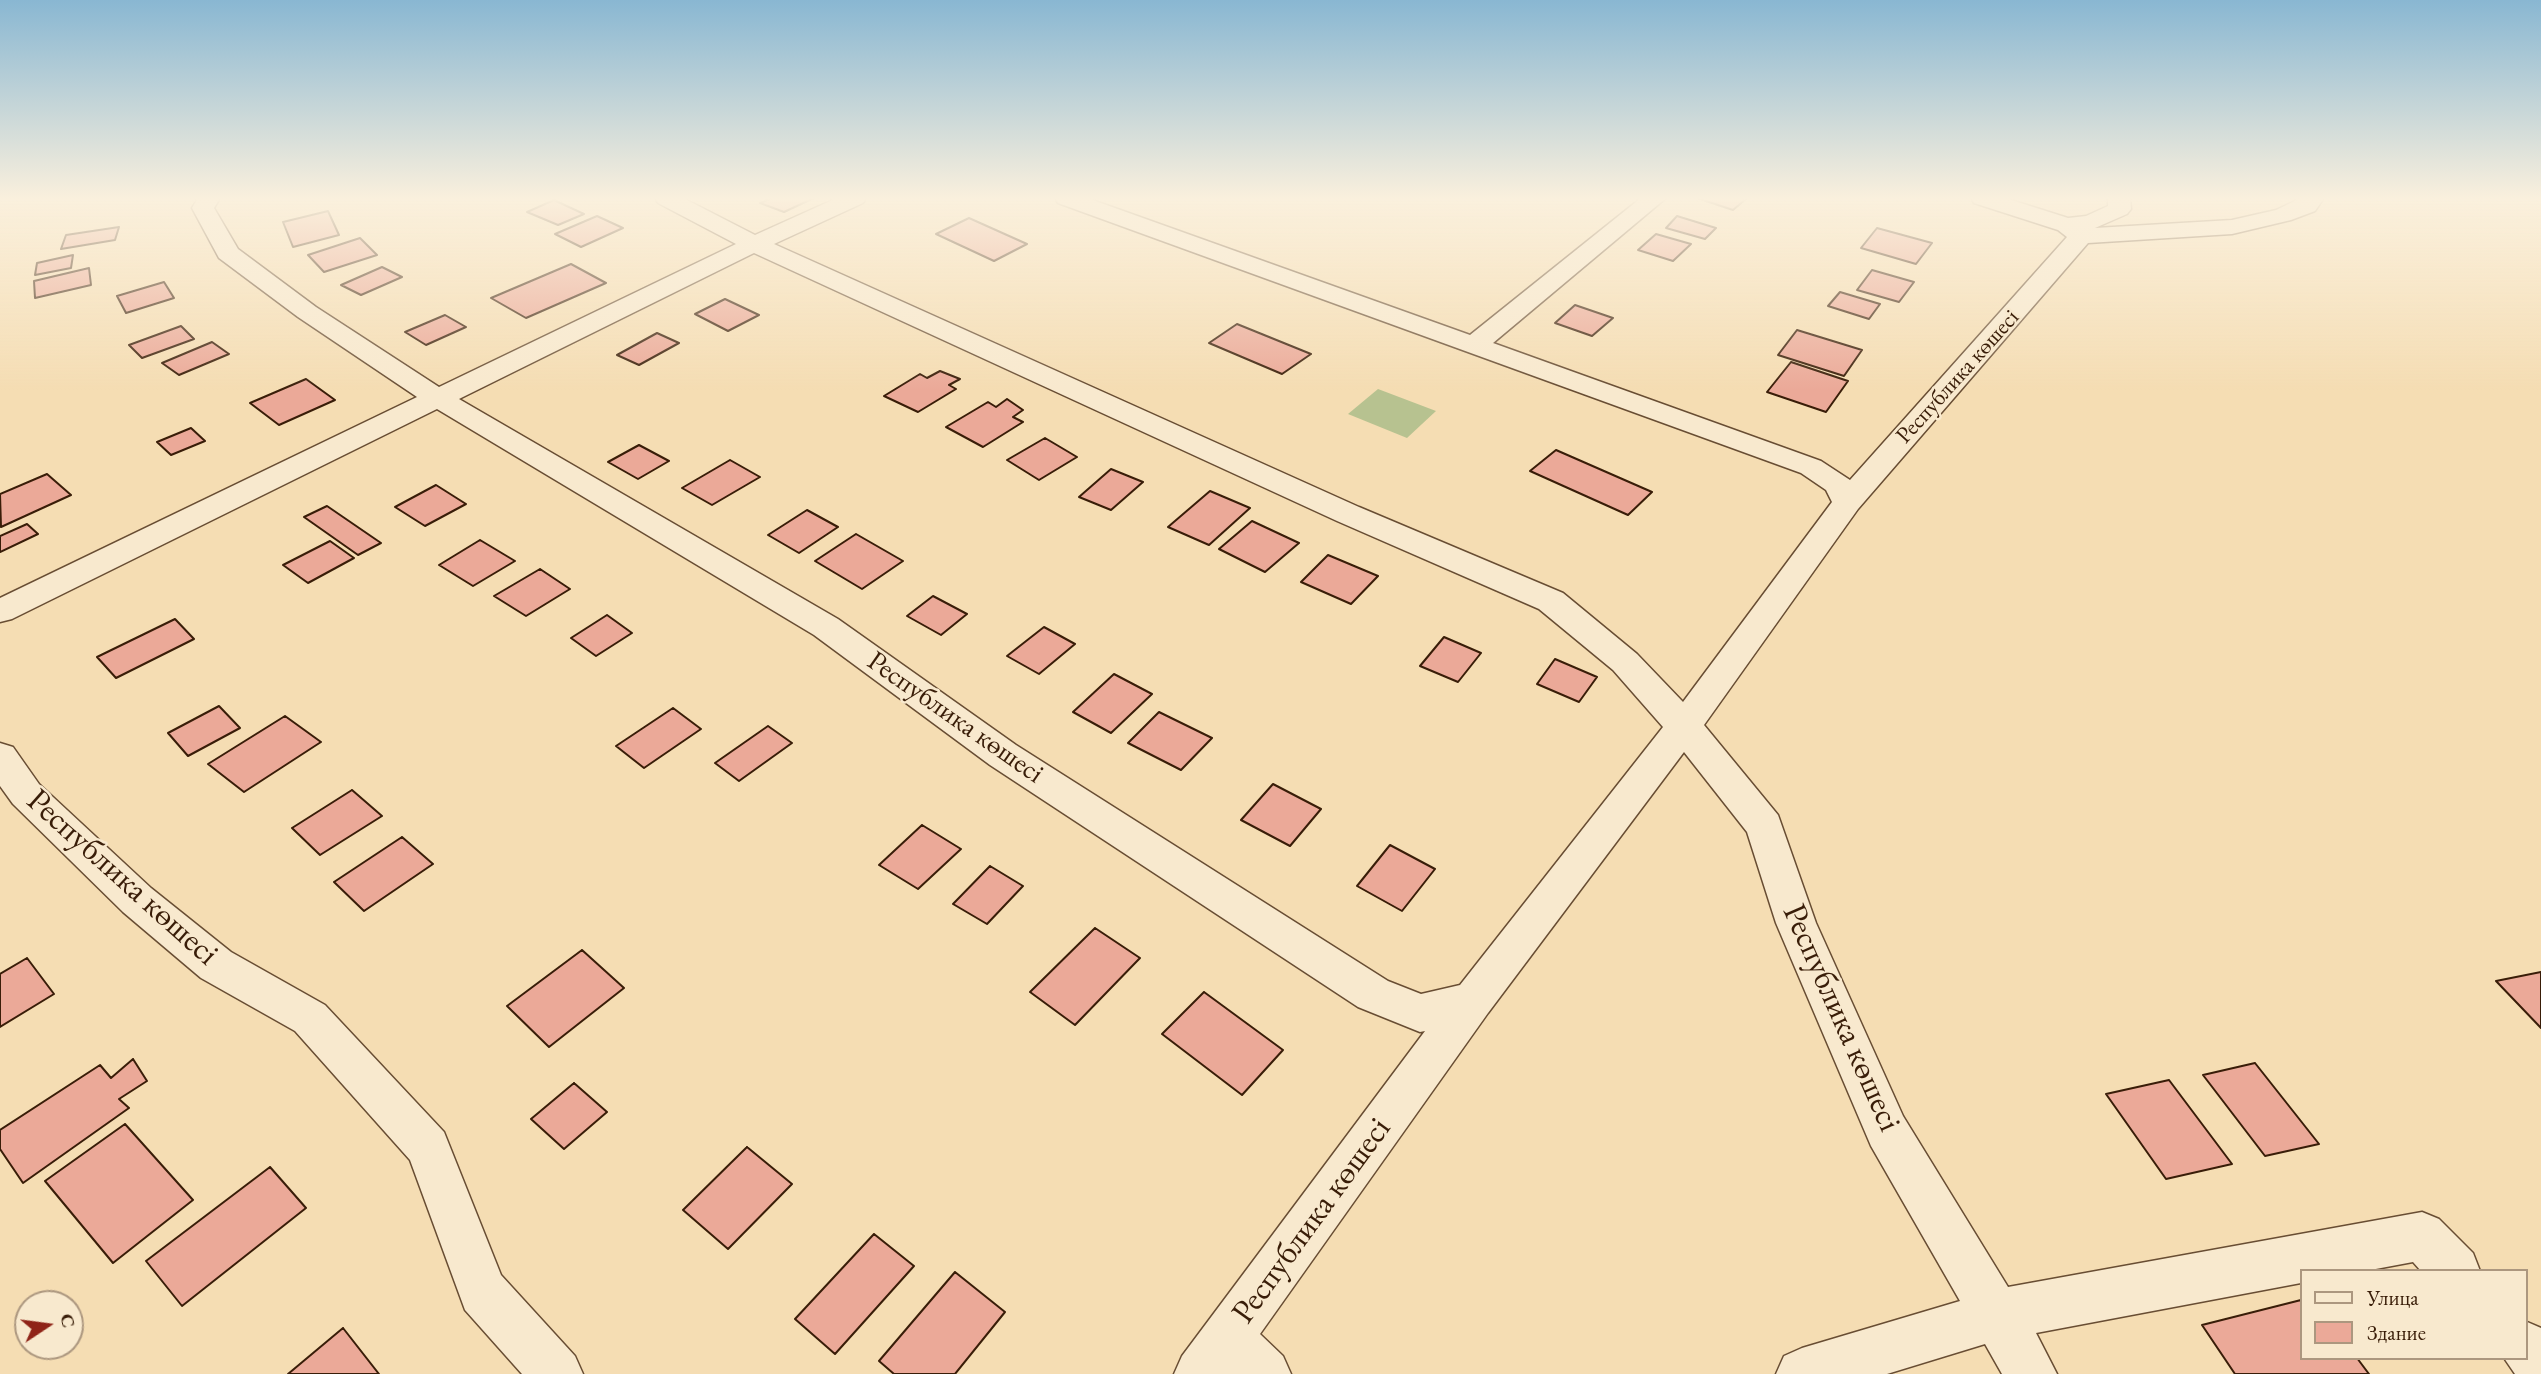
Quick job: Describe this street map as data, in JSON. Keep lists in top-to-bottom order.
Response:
{
  "streets": {
    "street": ["Республика көшесі"]
  },
  "legend": ["Улица", "Здание"],
  "north": "right"
}
